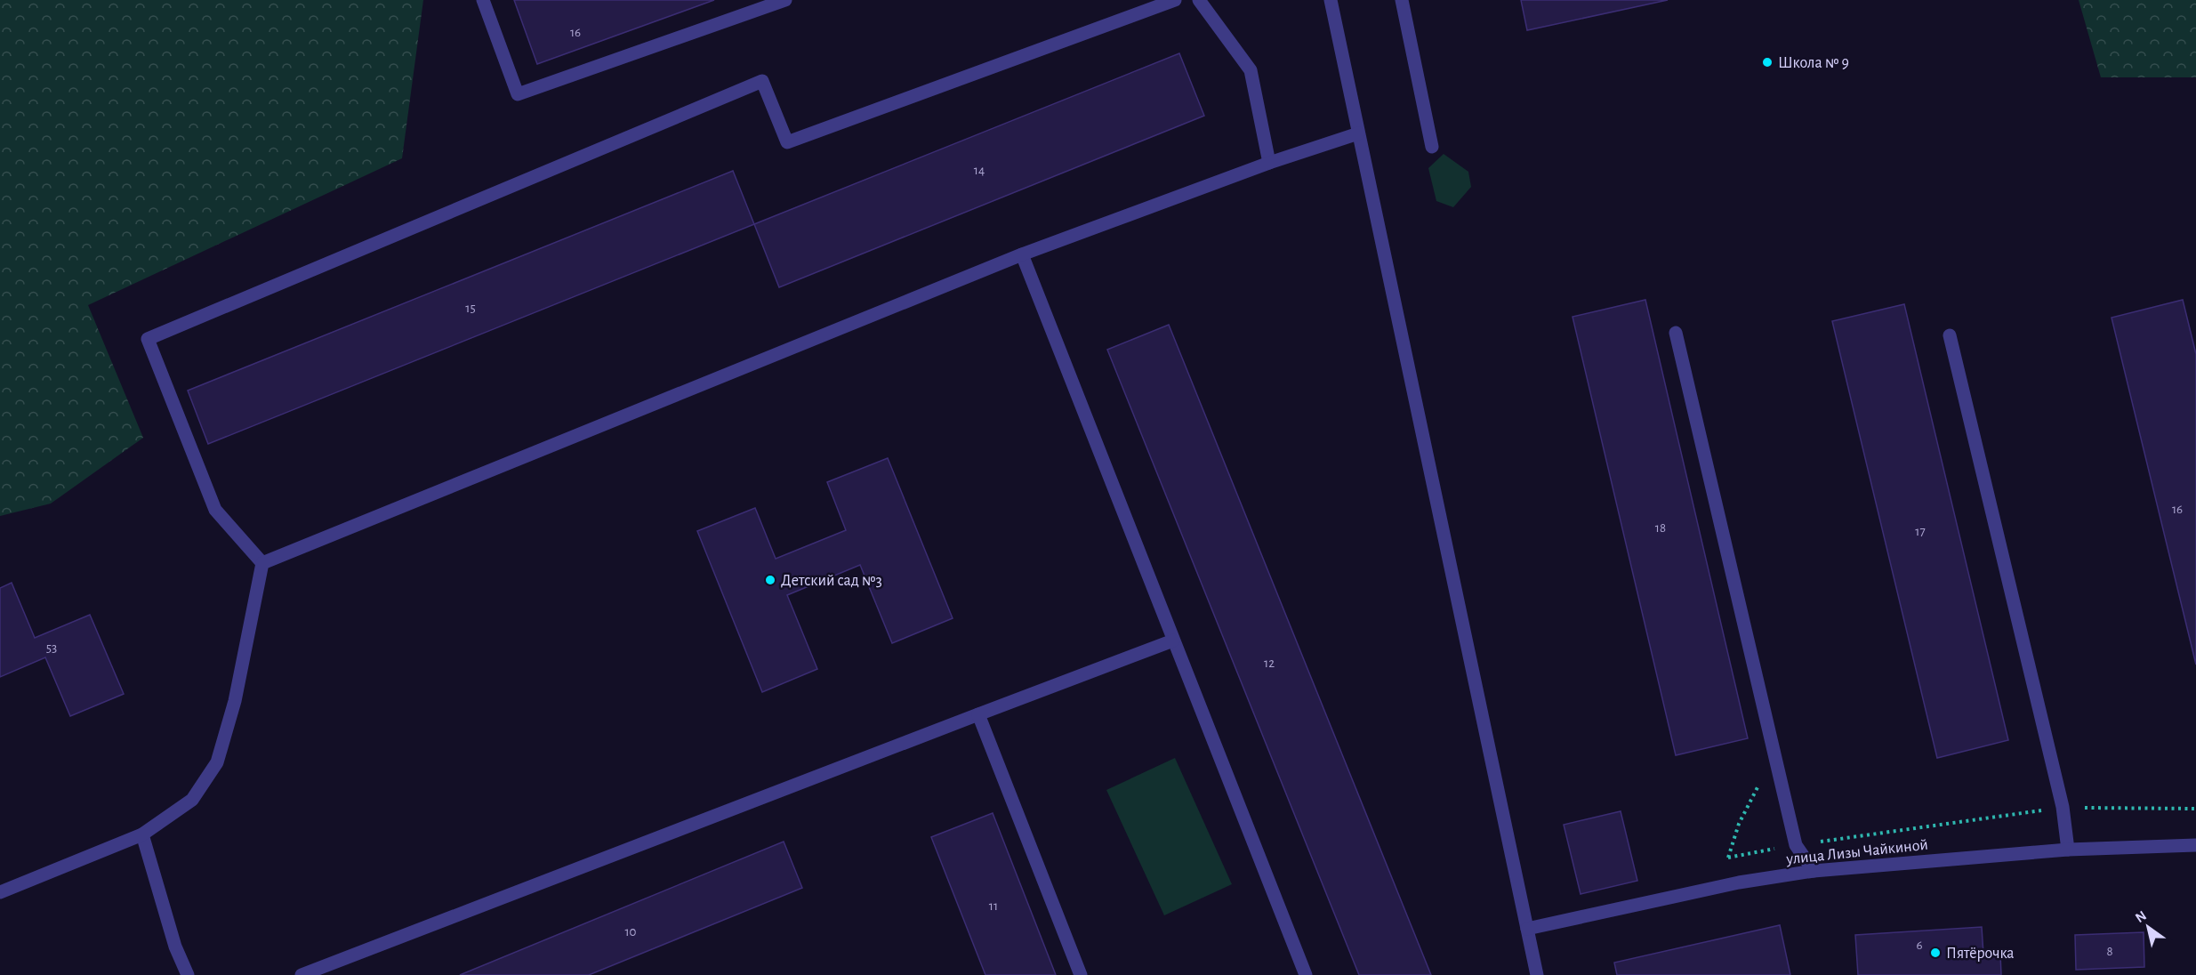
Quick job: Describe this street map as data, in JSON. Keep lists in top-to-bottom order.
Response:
{
  "streets": {
    "street": ["улица Лизы Чайкиной"]
  },
  "places": ["Школа № 9", "Детский сад №3", "Пятёрочка"],
  "house_numbers": [
    "16",
    "14",
    "15",
    "16",
    "18",
    "17",
    "53",
    "12",
    "11",
    "10",
    "6",
    "8"
  ],
  "north": "top left"
}
